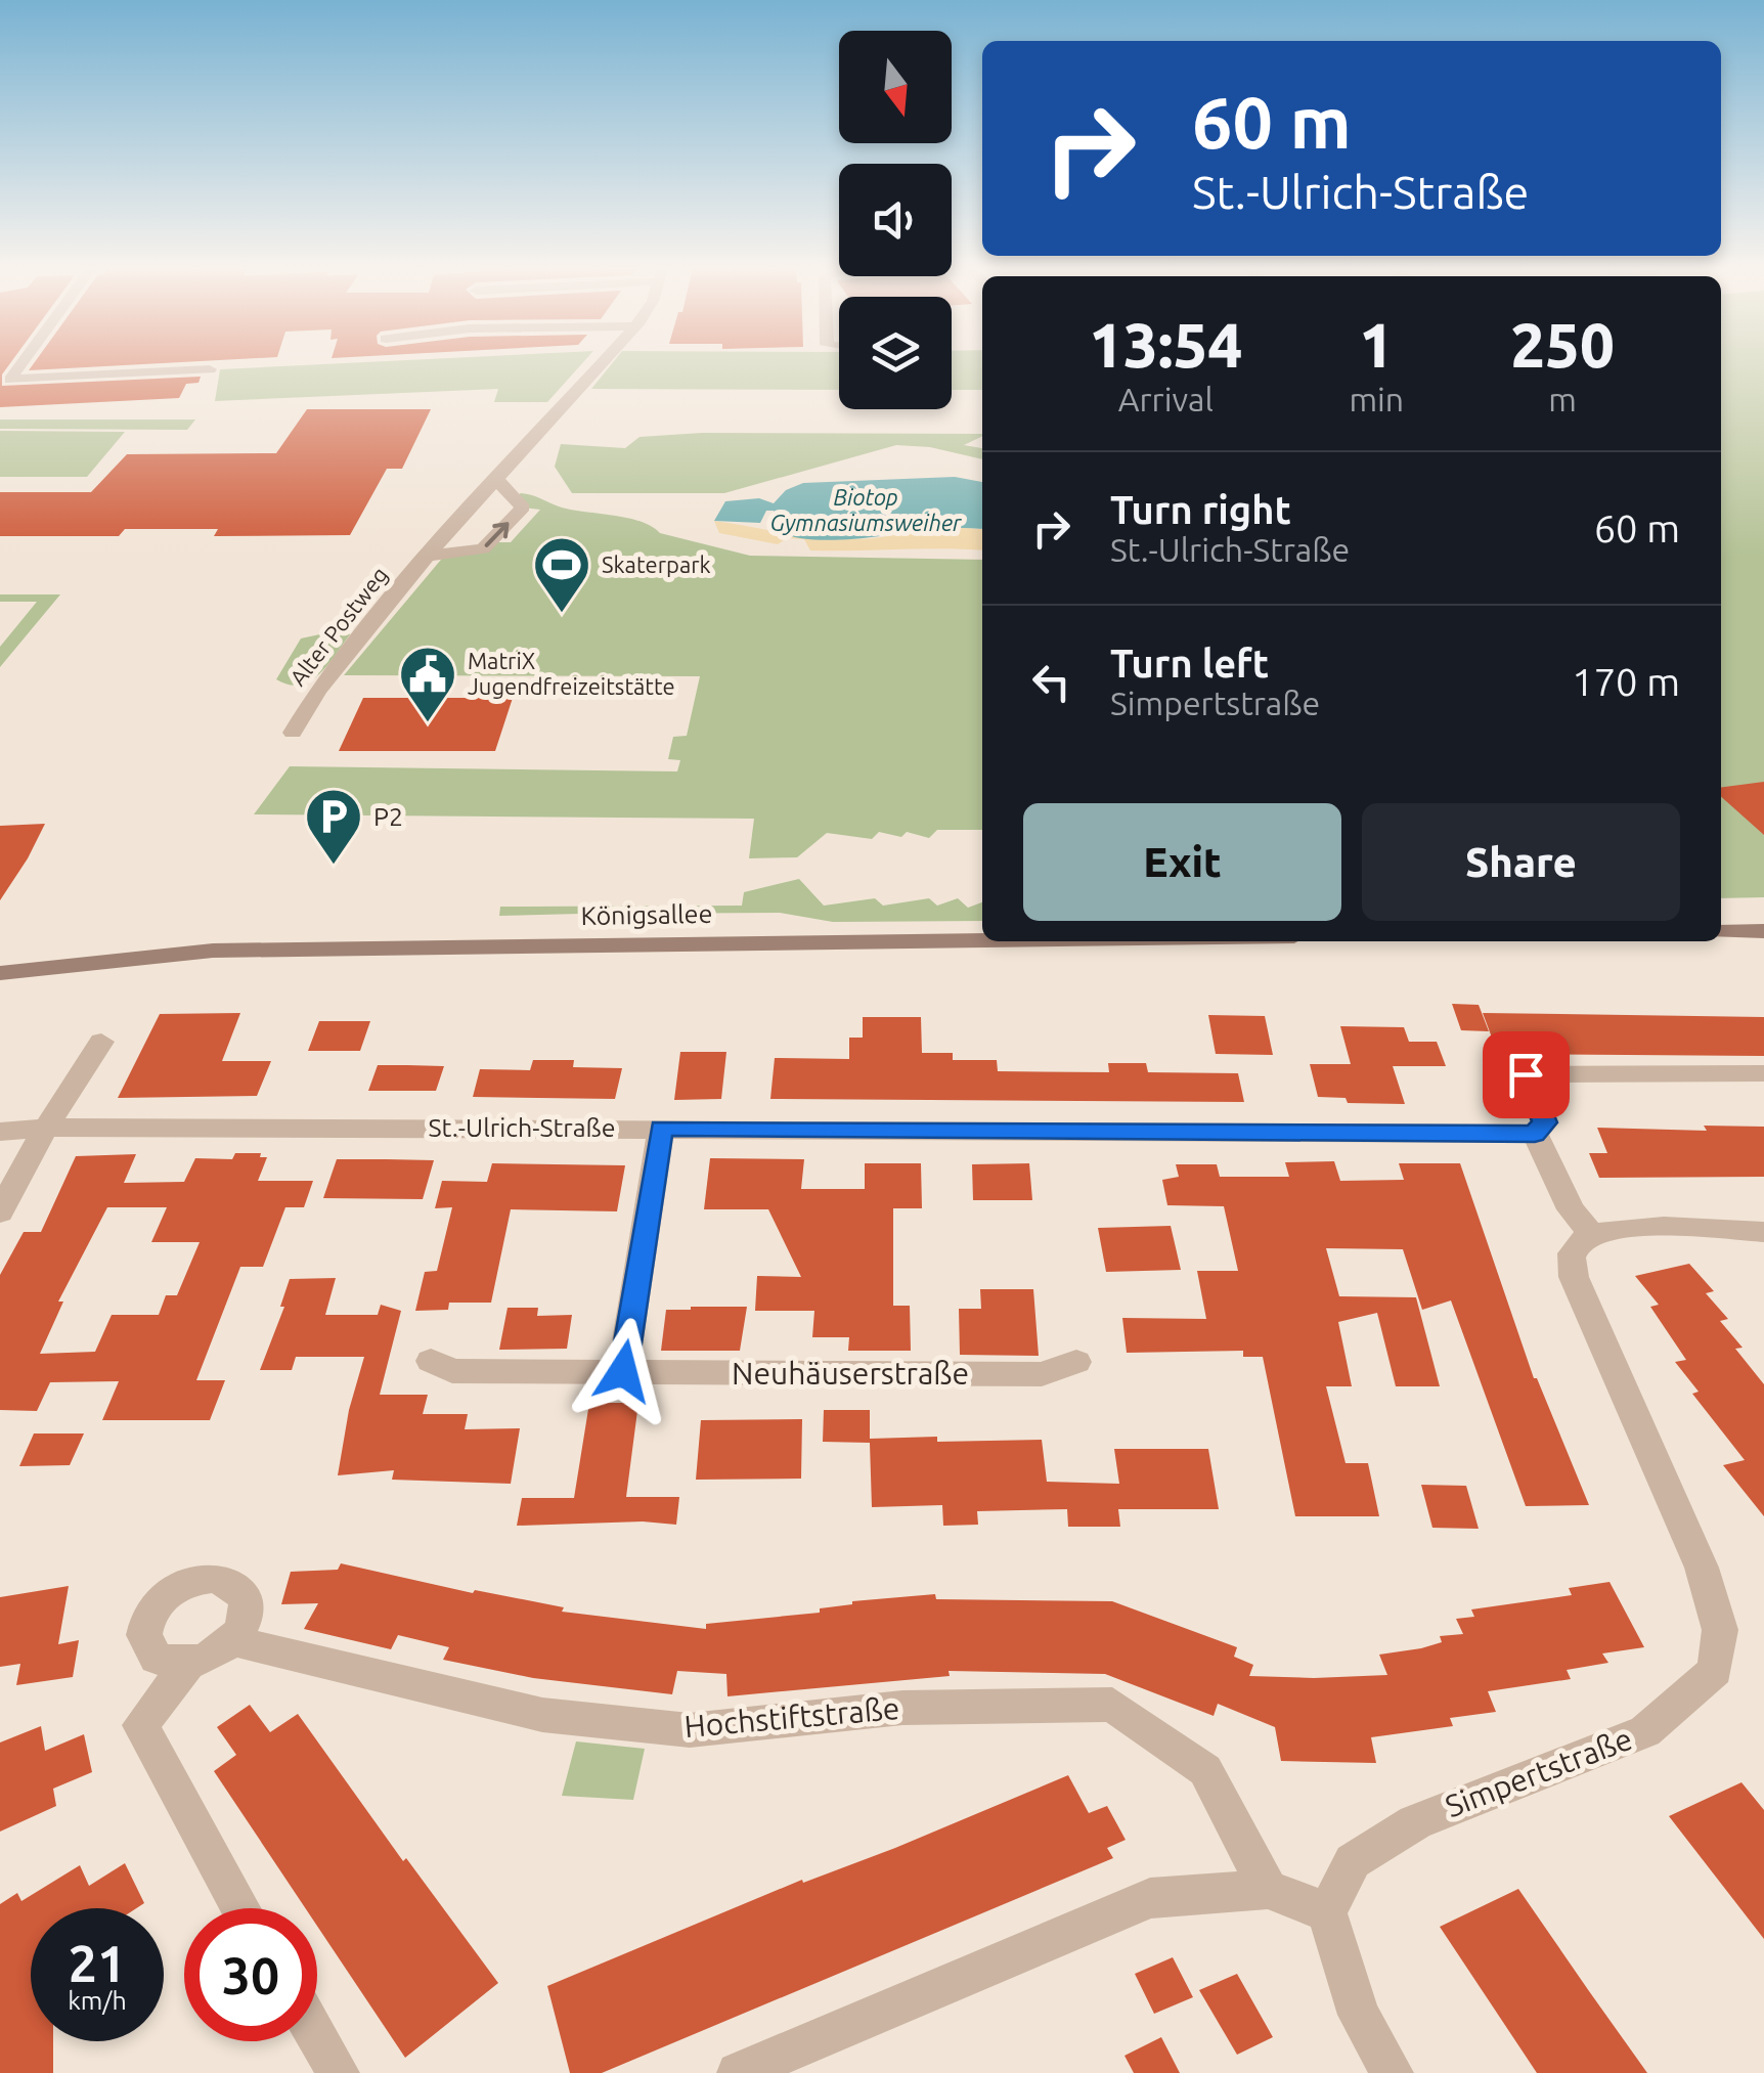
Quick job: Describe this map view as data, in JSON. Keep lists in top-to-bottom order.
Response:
{
  "streets": {
    "street": [
      "Alter Postweg",
      "Königsallee",
      "St.-Ulrich-Straße",
      "Neuhäuserstraße",
      "Hochstiftstraße",
      "Simpertstraße"
    ]
  },
  "water": ["Biotop Gymnasiumsweiher"],
  "places": {
    "sports": ["Skaterpark"],
    "public building": ["MatriX Jugendfreizeitstätte"],
    "parking": ["P2"]
  },
  "north": "bottom",
  "page": {
    "turn": ["60 m", "St.-Ulrich-Straße"],
    "eta": [
      "13:54",
      "Arrival",
      "1",
      "min",
      "250",
      "m"
    ],
    "list": [
      {
        "name": "Turn right",
        "note": "St.-Ulrich-Straße",
        "value": "60 m"
      },
      {
        "name": "Turn left",
        "note": "Simpertstraße",
        "value": "170 m"
      }
    ],
    "buttons": ["Exit", "Share"],
    "speed": "21 km/h",
    "limit": "30"
  }
}
